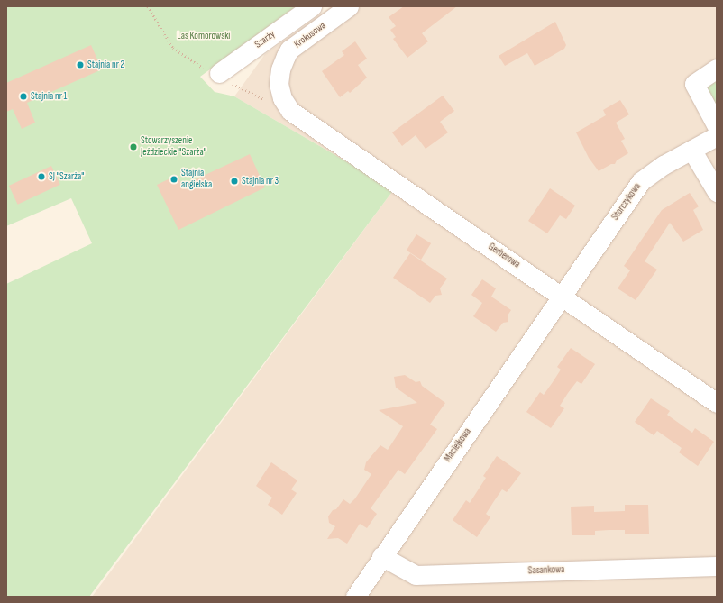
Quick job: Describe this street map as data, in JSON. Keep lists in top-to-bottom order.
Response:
{
  "streets": {
    "street": [
      "Krokusowa",
      "Szarży",
      "Storczykowa",
      "Gerberowa",
      "Maciejkowa",
      "Sasankowa"
    ]
  },
  "crossings": [
    ["Krokusowa", "Gerberowa"],
    ["Storczykowa", "Gerberowa"],
    ["Storczykowa", "Maciejkowa"],
    ["Gerberowa", "Maciejkowa"],
    ["Maciejkowa", "Sasankowa"]
  ],
  "parks": ["Las Komorowski"],
  "places": [
    "Stajnia nr 2",
    "Stajnia nr 1",
    "Stowarzyszenie Jeździeckie \"Szarża\"",
    "SJ \"Szarża\"",
    "Stajnia angielska",
    "Stajnia nr 3"
  ]
}
